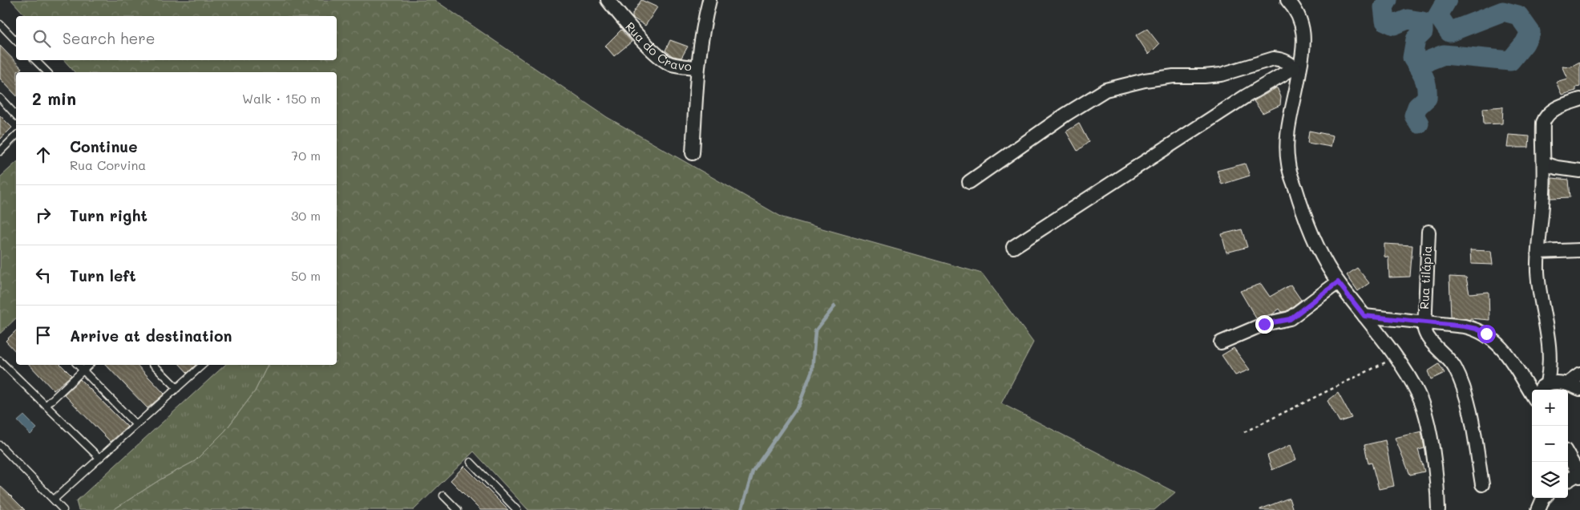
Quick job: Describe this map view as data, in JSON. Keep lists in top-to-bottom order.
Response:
{
  "streets": {
    "street": ["Rua do Cravo", "Rua tilápia"]
  },
  "page": {
    "search": "Search here",
    "heading": ["2 min", "Walk · 150 m"],
    "list": [
      ["Continue", "Rua Corvina", "70 m"],
      ["Turn right", "30 m"],
      ["Turn left", "50 m"],
      "Arrive at destination"
    ],
    "map_buttons": ["+", "−"]
  }
}
